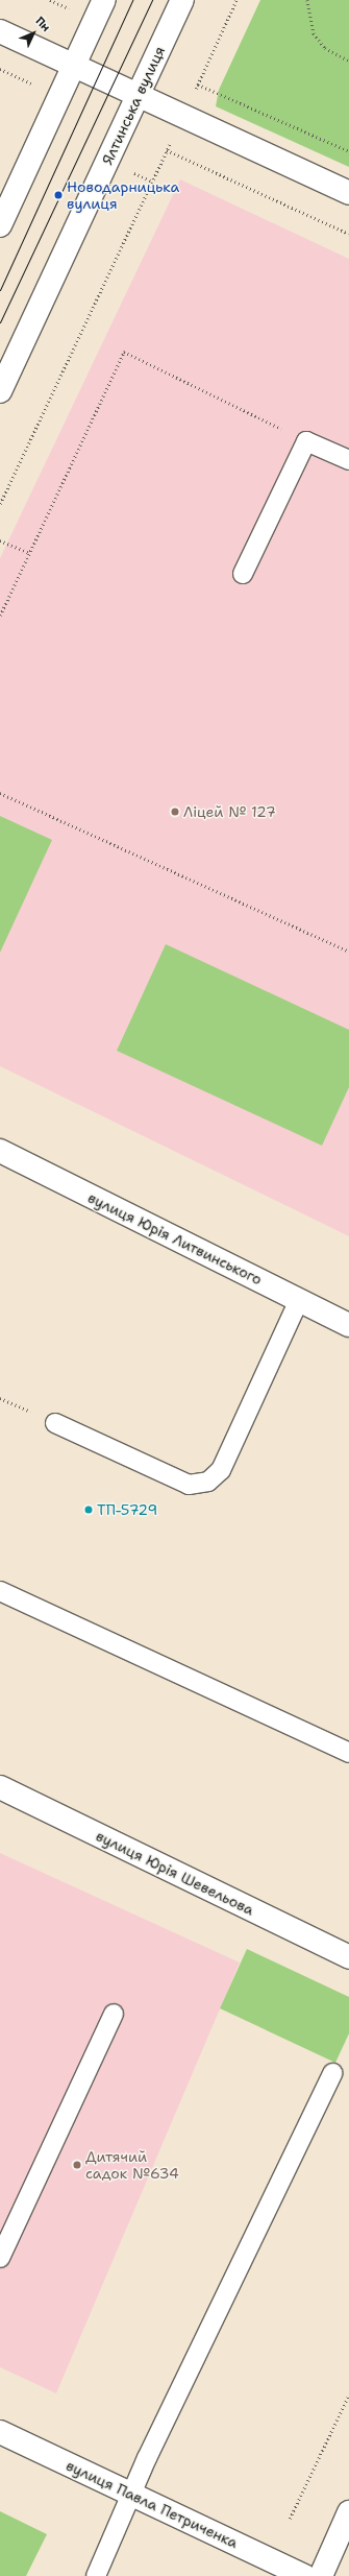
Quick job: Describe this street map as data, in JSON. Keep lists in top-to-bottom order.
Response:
{
  "streets": {
    "street": [
      "Ялтинська вулиця",
      "вулиця Юрія Литвинського",
      "вулиця Юрія Шевельова",
      "вулиця Павла Петриченка"
    ]
  },
  "places": [
    "Новодарницька вулиця",
    "Ліцей № 127",
    "ТП-5729",
    "Дитячий садок №634"
  ],
  "north": "top right"
}
